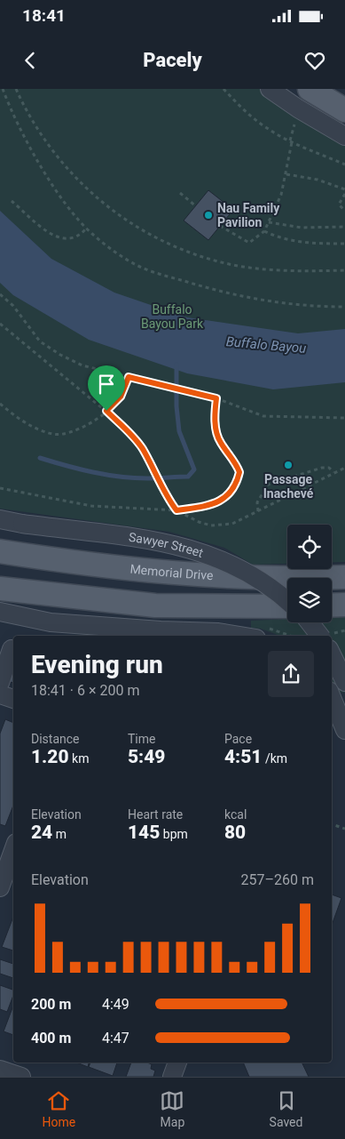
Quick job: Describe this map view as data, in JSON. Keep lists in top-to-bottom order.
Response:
{
  "streets": {
    "main road": ["Memorial Drive"],
    "street": ["Sawyer Street"]
  },
  "water": ["Buffalo Bayou"],
  "parks": ["Buffalo Bayou Park"],
  "places": ["Nau Family Pavilion", "Passage Inachevé"],
  "page": {
    "status": "18:41",
    "header": "Pacely",
    "heading": ["Evening run", "18:41 · 6 × 200 m"],
    "stats": [
      ["Distance", "1.20 km"],
      ["Time", "5:49"],
      ["Pace", "4:51 /km"],
      ["Elevation", "24 m"],
      ["Heart rate", "145 bpm"],
      ["kcal", "80"]
    ],
    "chart": ["Elevation", "257–260 m"],
    "list": [
      {
        "name": "200 m",
        "note": "4:49"
      },
      {
        "name": "400 m",
        "note": "4:47"
      }
    ],
    "tabs": ["Home", "Map", "Saved"]
  }
}
